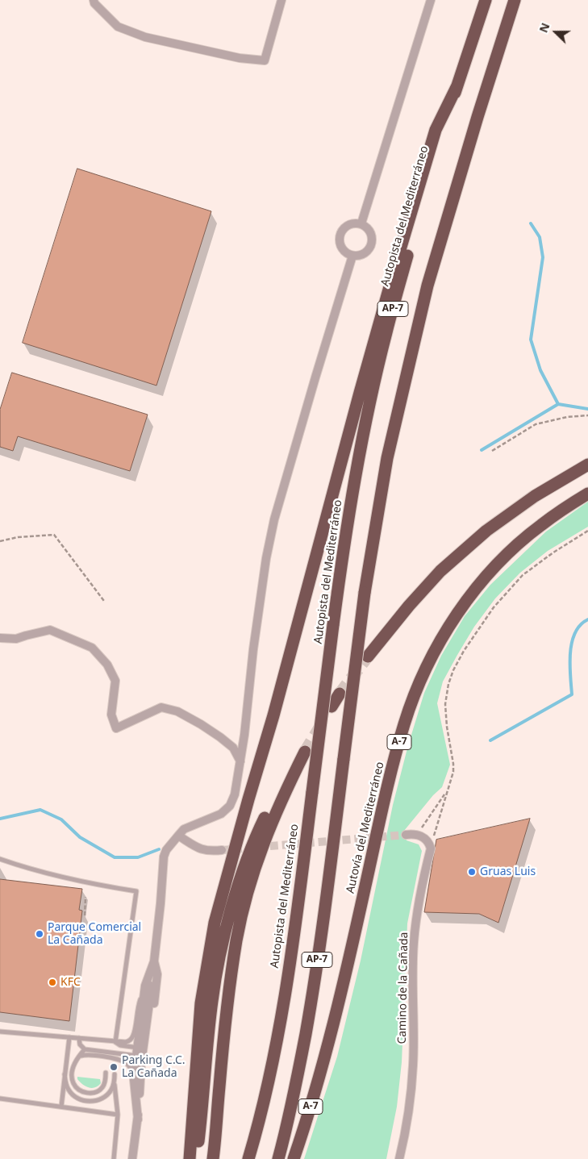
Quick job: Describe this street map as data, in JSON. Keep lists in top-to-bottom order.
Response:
{
  "streets": {
    "highway": [
      "Autopista del Mediterráneo",
      "AP-7",
      "A-7",
      "Autovía del Mediterráneo"
    ],
    "street": ["Camino de la Cañada"]
  },
  "places": [
    "Gruas Luis",
    "Parque Comercial La Cañada",
    "KFC",
    "Parking C.C. La Cañada"
  ],
  "north": "left"
}
